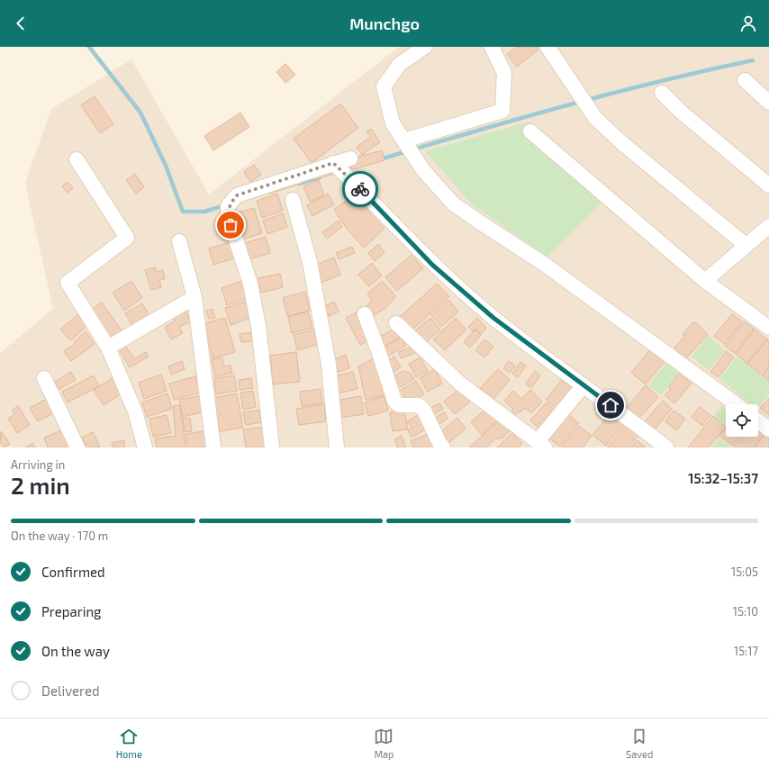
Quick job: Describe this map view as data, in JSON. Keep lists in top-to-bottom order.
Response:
{
  "page": {
    "header": "Munchgo",
    "heading": ["2 min", "Arriving in", "15:32–15:37"],
    "bar": "On the way · 170 m",
    "list": [
      ["Confirmed", "15:05"],
      ["Preparing", "15:10"],
      ["On the way", "15:17"],
      "Delivered"
    ],
    "tabs": ["Home", "Map", "Saved"]
  }
}
